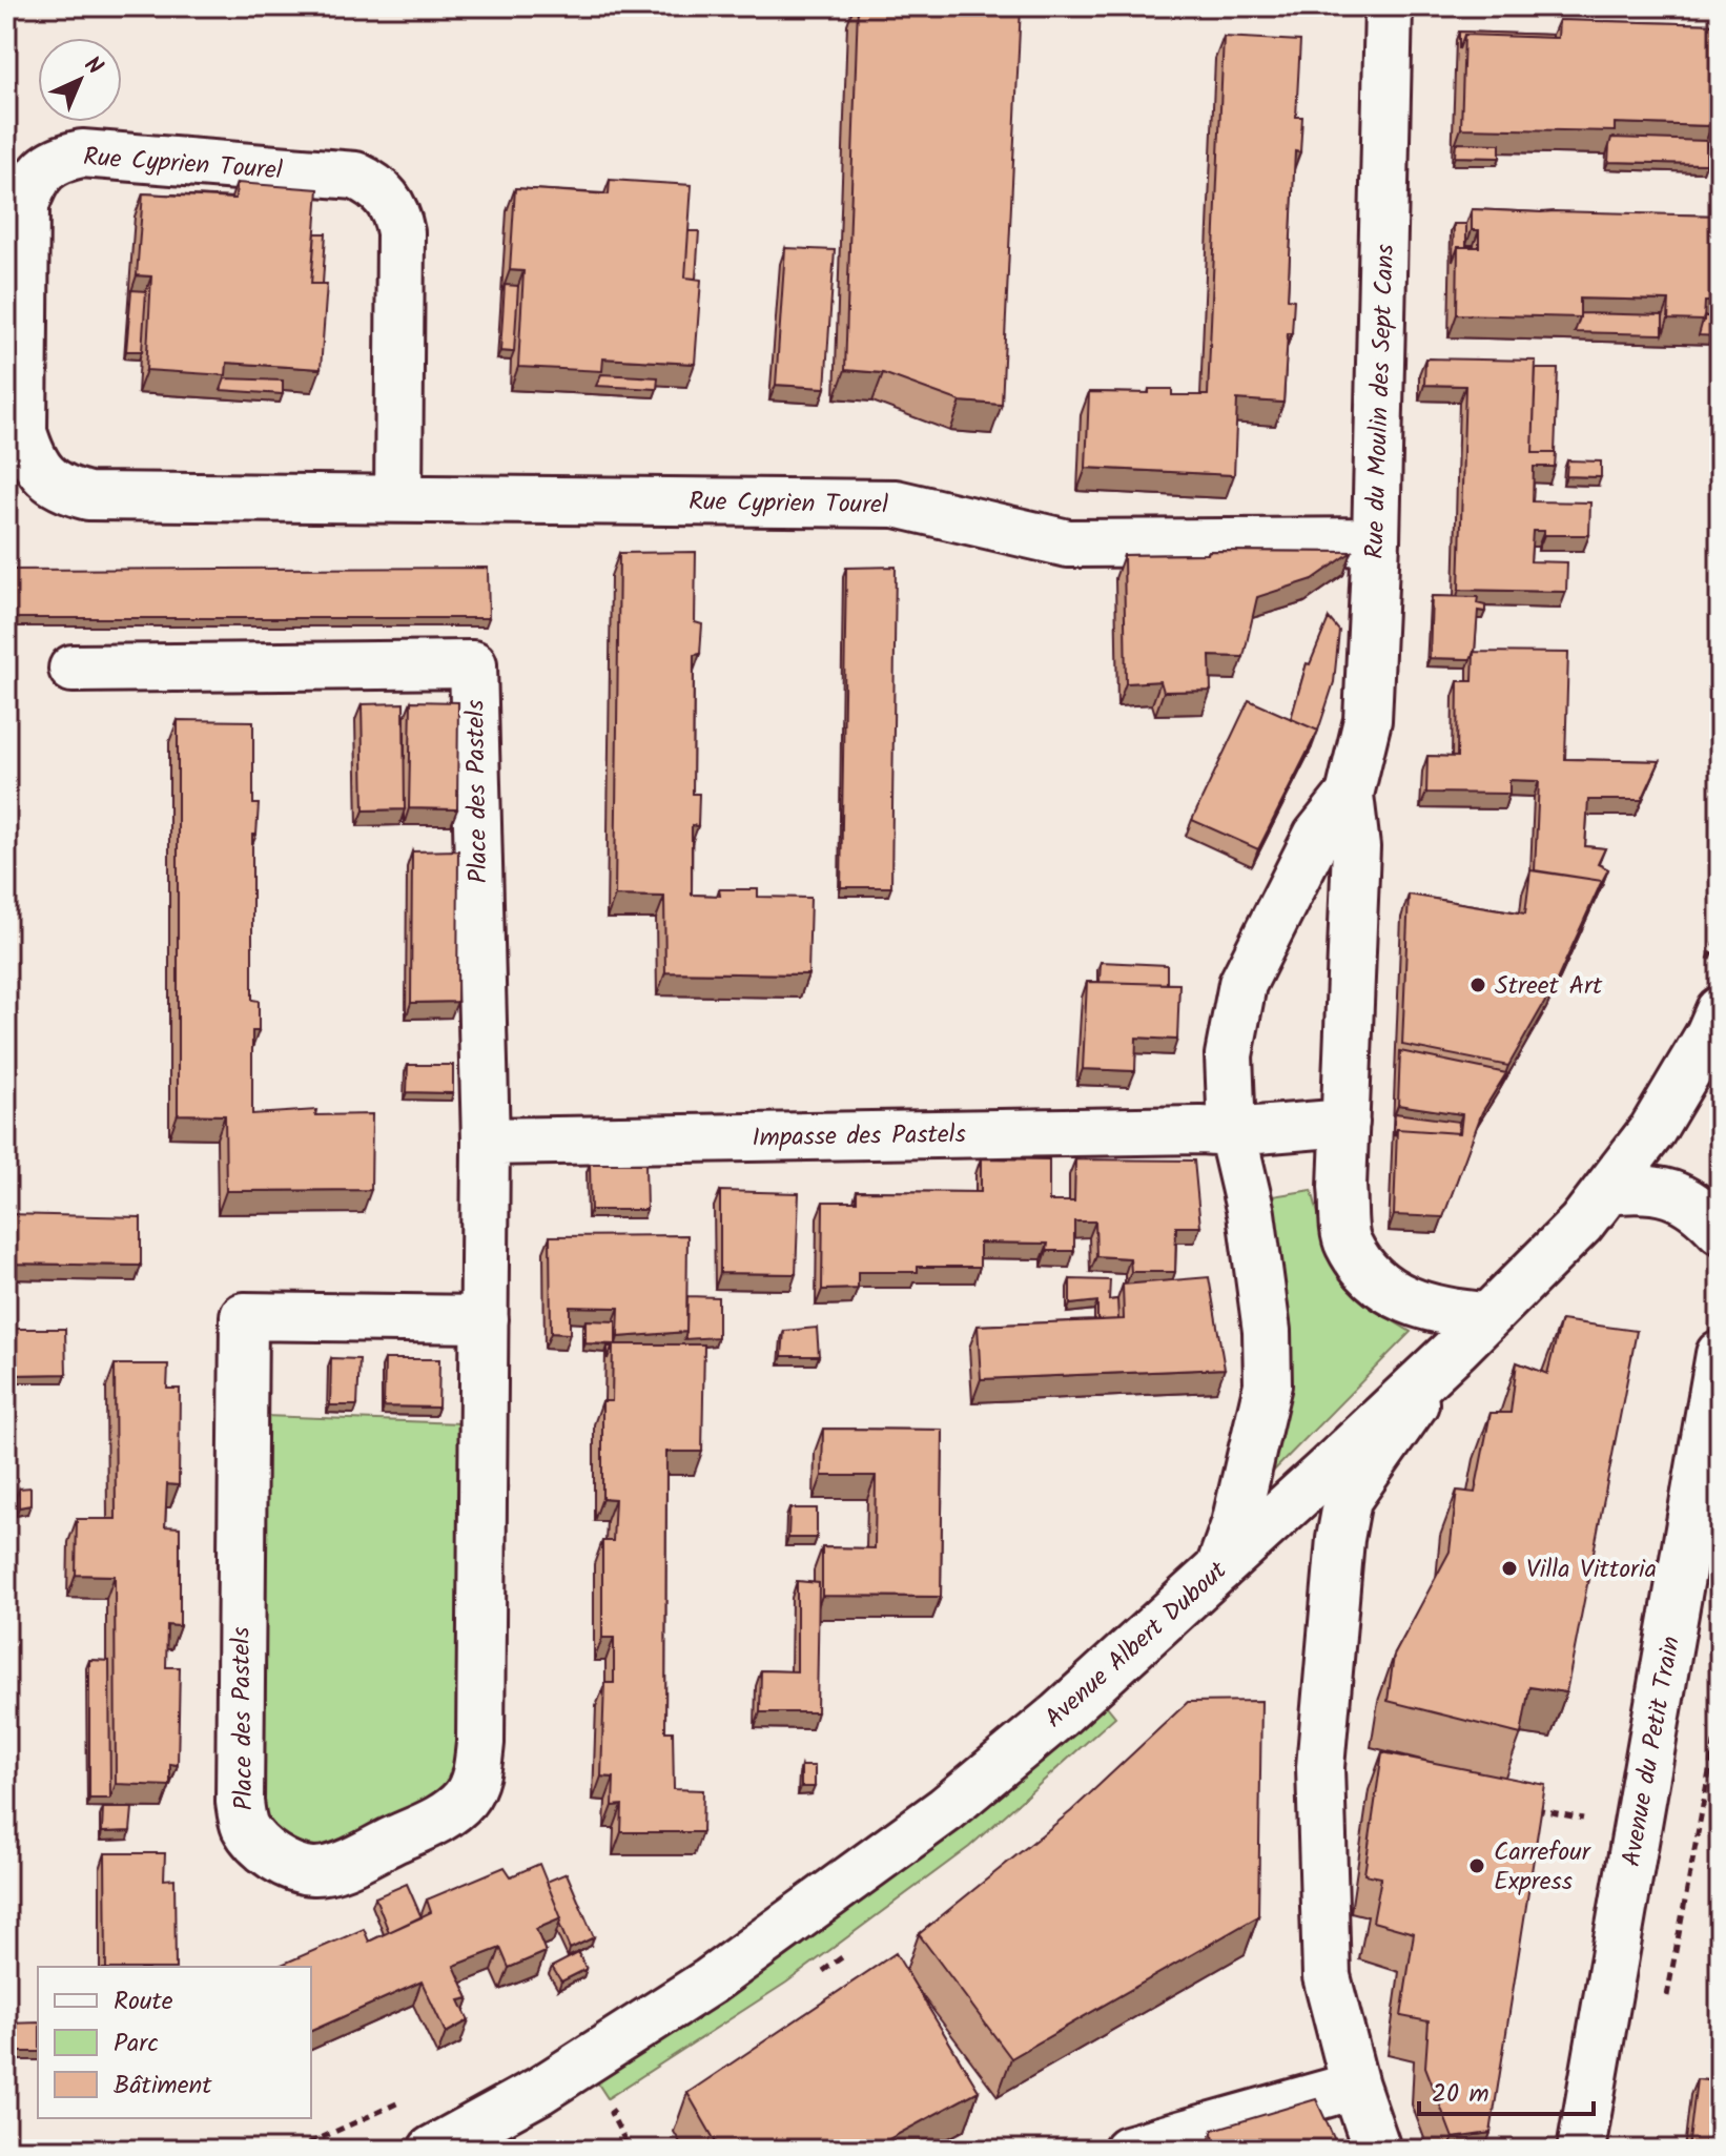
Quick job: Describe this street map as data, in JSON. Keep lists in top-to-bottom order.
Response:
{
  "streets": {
    "street": [
      "Rue Cyprien Tourel",
      "Rue du Moulin des Sept Cans",
      "Place des Pastels",
      "Impasse des Pastels",
      "Avenue Albert Dubout",
      "Avenue du Petit Train"
    ]
  },
  "crossings": [
    ["Rue Cyprien Tourel", "Rue du Moulin des Sept Cans"],
    ["Rue du Moulin des Sept Cans", "Impasse des Pastels"],
    ["Rue du Moulin des Sept Cans", "Avenue Albert Dubout"],
    ["Place des Pastels", "Impasse des Pastels"]
  ],
  "places": ["Street Art", "Villa Vittoria", "Carrefour Express"],
  "legend": ["Route", "Parc", "Bâtiment"],
  "scale_bar": "20 m",
  "north": "top right"
}
